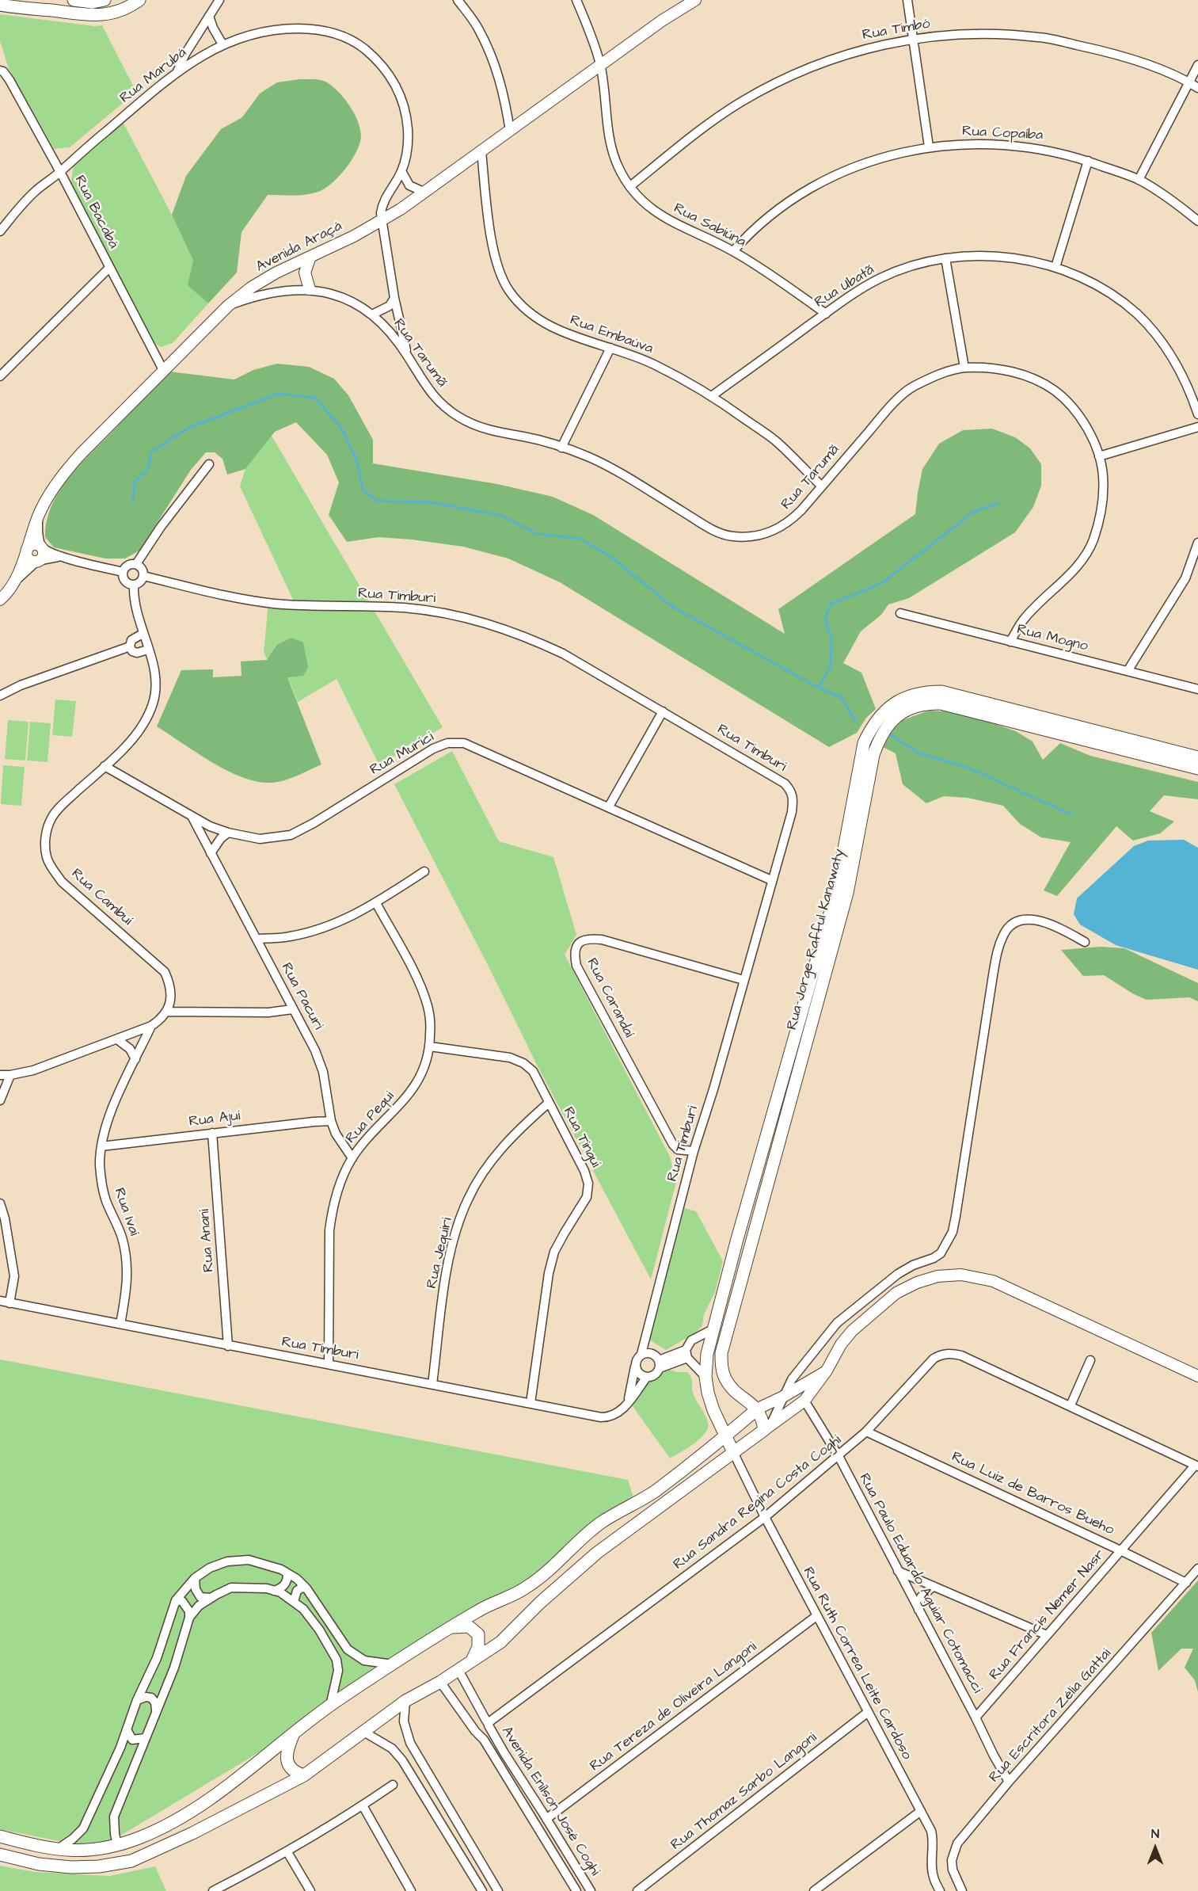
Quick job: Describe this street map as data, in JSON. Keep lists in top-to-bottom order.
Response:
{
  "streets": {
    "main road": ["Rua Jorge Rafful Kanawaty"],
    "street": [
      "Rua Timbó",
      "Rua Marubá",
      "Rua Copaíba",
      "Rua Bacabá",
      "Rua Sabiúna",
      "Avenida Araçá",
      "Rua Ubatã",
      "Rua Embaúva",
      "Rua Tarumã",
      "Rua Timburi",
      "Rua Mogno",
      "Rua Murici",
      "Rua Cambuí",
      "Rua Pacuri",
      "Rua Carandaí",
      "Rua Pequi",
      "Rua Ajuí",
      "Rua Tingui",
      "Rua Ivaí",
      "Rua Anani",
      "Rua Jequiri",
      "Rua Luiz de Barros Bueho",
      "Rua Sandra Regina Costa Coghi",
      "Rua Paulo Eduardo Aguiar Cotomacci",
      "Rua Francis Nemer Nasr",
      "Rua Ruth Correa Leite Cardoso",
      "Rua Tereza de Oliveira Langoni",
      "Rua Escritora Zélia Gattai",
      "Rua Thomaz Sarbo Langoni",
      "Avenida Enílson José Coghi"
    ]
  },
  "crossings": [
    ["Rua Timbó", "Rua Sabiúna"],
    ["Rua Marubá", "Rua Bacabá"],
    ["Rua Marubá", "Avenida Araçá"],
    ["Rua Marubá", "Rua Tarumã"],
    ["Rua Copaíba", "Rua Sabiúna"],
    ["Rua Bacabá", "Avenida Araçá"],
    ["Rua Sabiúna", "Avenida Araçá"],
    ["Rua Sabiúna", "Rua Ubatã"],
    ["Avenida Araçá", "Rua Embaúva"],
    ["Avenida Araçá", "Rua Tarumã"],
    ["Rua Ubatã", "Rua Embaúva"],
    ["Rua Embaúva", "Rua Tarumã"],
    ["Rua Tarumã", "Rua Mogno"],
    ["Rua Timburi", "Rua Murici"],
    ["Rua Timburi", "Rua Carandaí"],
    ["Rua Timburi", "Rua Pequi"],
    ["Rua Timburi", "Rua Tingui"],
    ["Rua Timburi", "Rua Ivaí"],
    ["Rua Timburi", "Rua Anani"],
    ["Rua Timburi", "Rua Jequiri"],
    ["Rua Murici", "Rua Cambuí"],
    ["Rua Murici", "Rua Pacuri"],
    ["Rua Jorge Rafful Kanawaty", "Rua Ruth Correa Leite Cardoso"],
    ["Rua Pacuri", "Rua Pequi"],
    ["Rua Pacuri", "Rua Ajuí"],
    ["Rua Pequi", "Rua Tingui"],
    ["Rua Ajuí", "Rua Ivaí"],
    ["Rua Ajuí", "Rua Anani"],
    ["Rua Tingui", "Rua Jequiri"],
    ["Rua Luiz de Barros Bueho", "Rua Sandra Regina Costa Coghi"],
    ["Rua Luiz de Barros Bueho", "Rua Francis Nemer Nasr"],
    ["Rua Luiz de Barros Bueho", "Rua Escritora Zélia Gattai"],
    ["Rua Sandra Regina Costa Coghi", "Rua Paulo Eduardo Aguiar Cotomacci"],
    ["Rua Sandra Regina Costa Coghi", "Rua Francis Nemer Nasr"],
    ["Rua Sandra Regina Costa Coghi", "Rua Ruth Correa Leite Cardoso"],
    ["Rua Sandra Regina Costa Coghi", "Avenida Enílson José Coghi"],
    ["Rua Paulo Eduardo Aguiar Cotomacci", "Rua Francis Nemer Nasr"],
    ["Rua Paulo Eduardo Aguiar Cotomacci", "Rua Escritora Zélia Gattai"],
    ["Rua Ruth Correa Leite Cardoso", "Rua Tereza de Oliveira Langoni"],
    ["Rua Ruth Correa Leite Cardoso", "Rua Thomaz Sarbo Langoni"],
    ["Rua Tereza de Oliveira Langoni", "Avenida Enílson José Coghi"]
  ],
  "north": "top"
}
